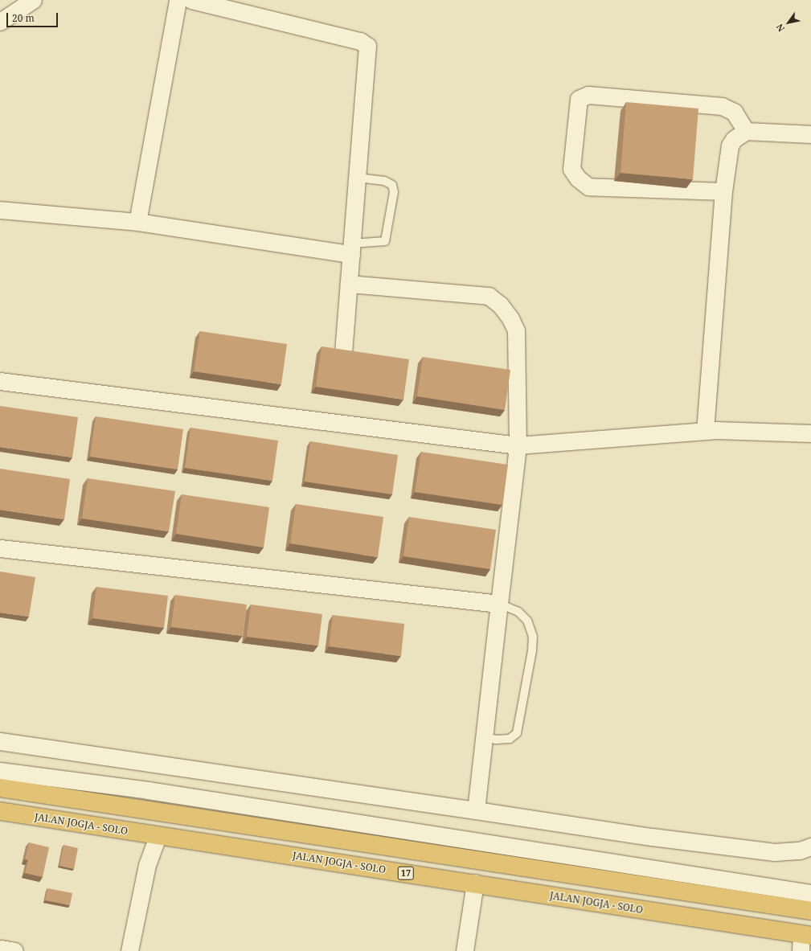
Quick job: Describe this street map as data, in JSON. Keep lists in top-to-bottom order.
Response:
{
  "streets": {
    "highway": ["JALAN JOGJA - SOLO", "17"]
  },
  "scale_bar": "20 m",
  "north": "bottom left"
}
